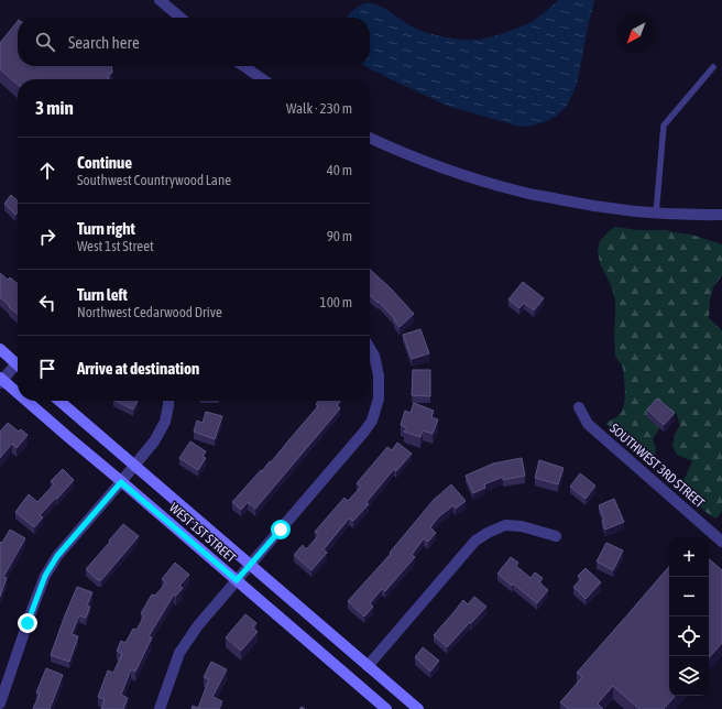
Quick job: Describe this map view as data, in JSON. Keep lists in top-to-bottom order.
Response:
{
  "streets": {
    "main road": ["WEST 1ST STREET"],
    "street": ["SOUTHWEST 3RD STREET"]
  },
  "north": "bottom left",
  "page": {
    "search": "Search here",
    "heading": ["3 min", "Walk · 230 m"],
    "list": [
      ["Continue", "Southwest Countrywood Lane", "40 m"],
      ["Turn right", "West 1st Street", "90 m"],
      ["Turn left", "Northwest Cedarwood Drive", "100 m"],
      "Arrive at destination"
    ],
    "map_buttons": ["+", "−"]
  }
}
